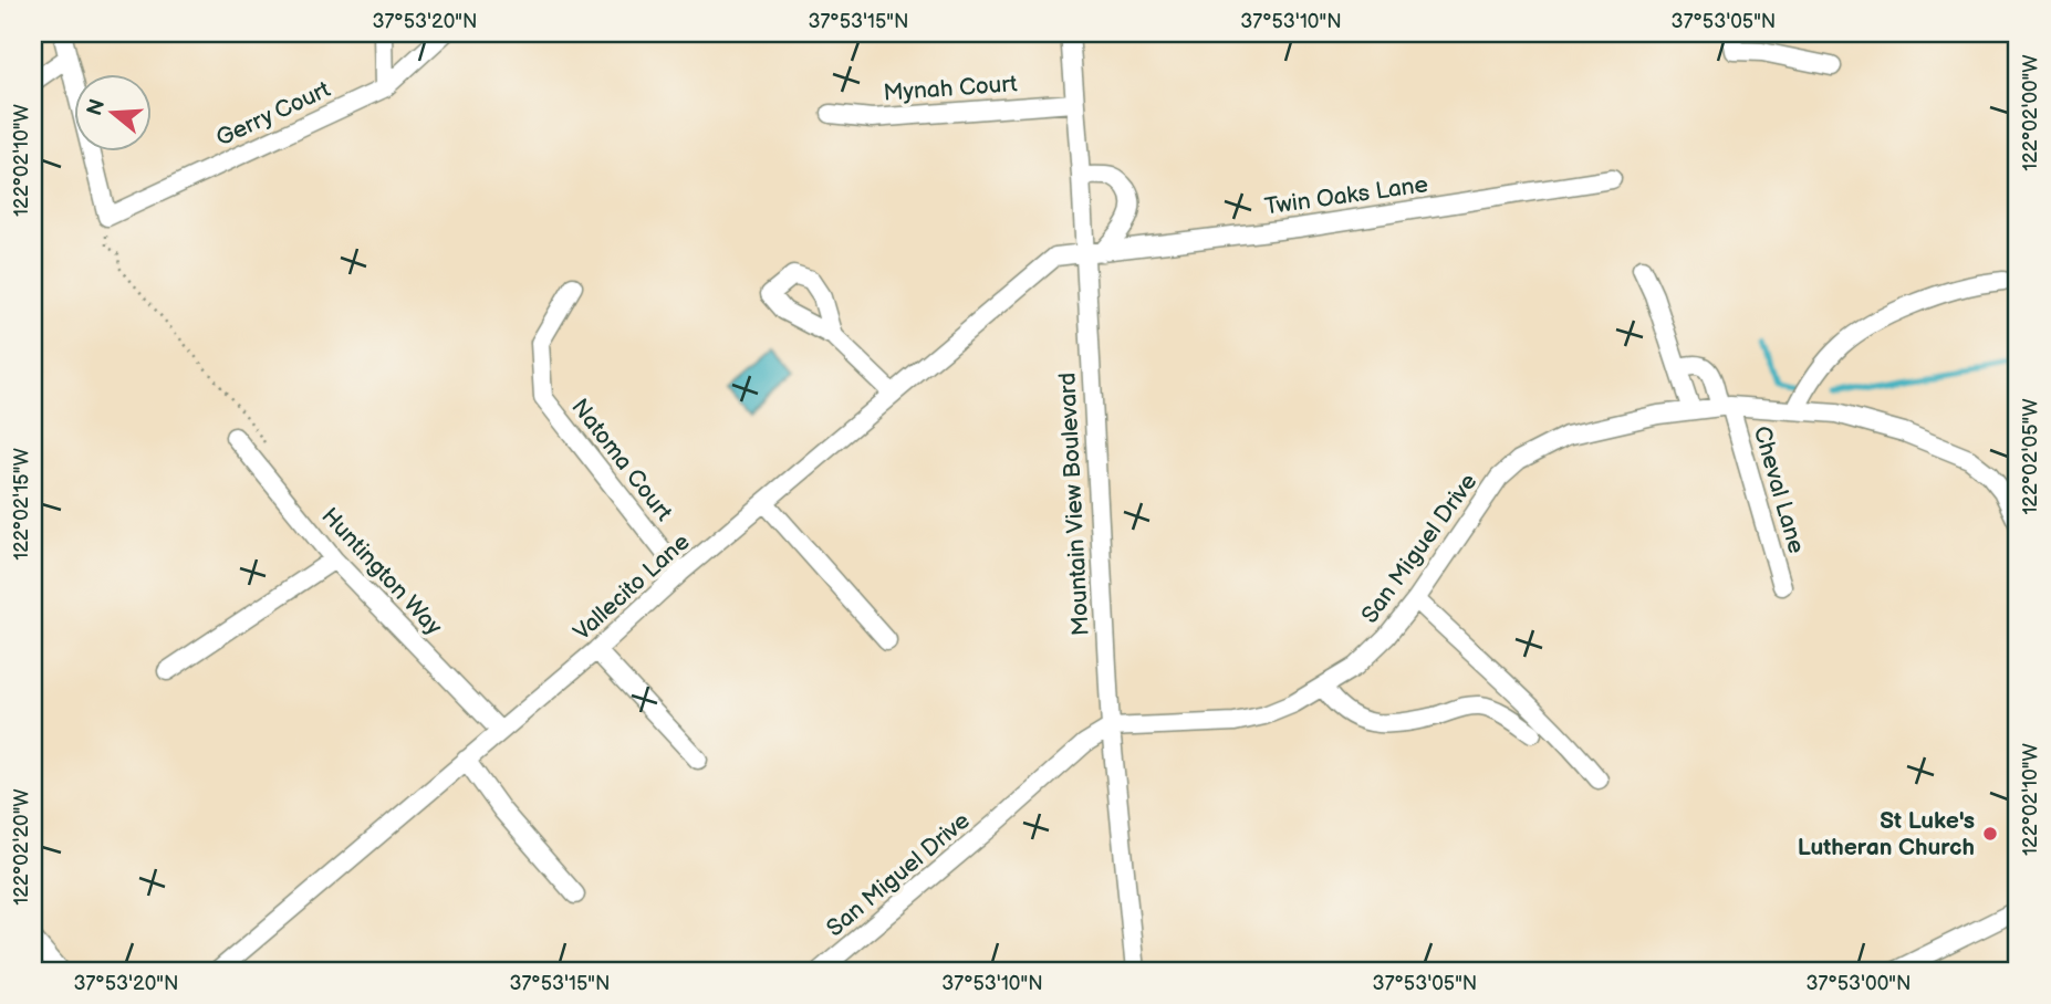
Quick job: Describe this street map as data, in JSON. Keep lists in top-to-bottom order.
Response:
{
  "streets": {
    "street": [
      "Mynah Court",
      "Gerry Court",
      "Twin Oaks Lane",
      "Natoma Court",
      "Cheval Lane",
      "Mountain View Boulevard",
      "San Miguel Drive",
      "Huntington Way",
      "Vallecito Lane"
    ]
  },
  "crossings": [
    ["Mynah Court", "Mountain View Boulevard"],
    ["Twin Oaks Lane", "Mountain View Boulevard"],
    ["Twin Oaks Lane", "Vallecito Lane"],
    ["Natoma Court", "Vallecito Lane"],
    ["Cheval Lane", "San Miguel Drive"],
    ["Mountain View Boulevard", "San Miguel Drive"],
    ["Mountain View Boulevard", "Vallecito Lane"],
    ["Huntington Way", "Vallecito Lane"]
  ],
  "places": ["St Luke's Lutheran Church"],
  "north": "left",
  "coordinates": [
    "37°53'20\"N",
    "37°53'15\"N",
    "37°53'10\"N",
    "37°53'05\"N",
    "122°02'00\"W",
    "122°02'10\"W",
    "122°02'05\"W",
    "122°02'15\"W",
    "122°02'20\"W",
    "37°53'00\"N"
  ]
}
